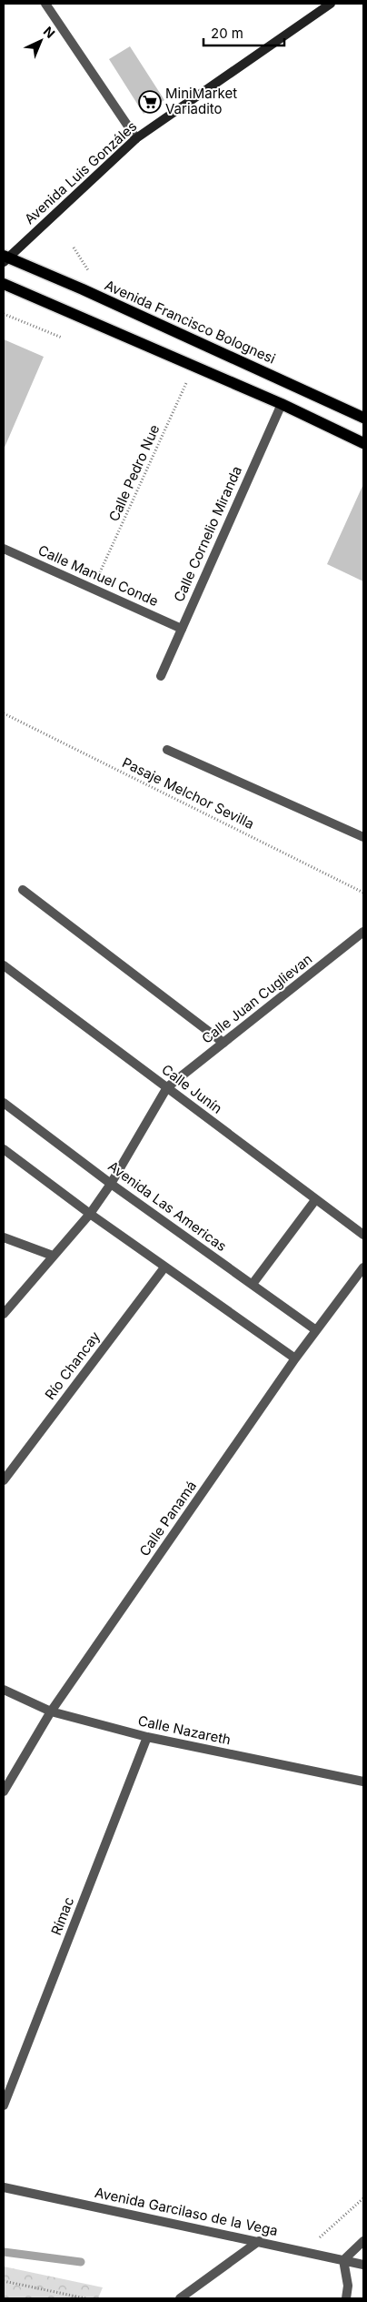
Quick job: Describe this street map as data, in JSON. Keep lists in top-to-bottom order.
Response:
{
  "streets": {
    "main road": ["Avenida Luis Gonzáles", "Avenida Francisco Bolognesi"],
    "street": [
      "Calle Cornelio Miranda",
      "Calle Manuel Conde",
      "Calle Juan Cuglievan",
      "Calle Junín",
      "Avenida Las Americas",
      "Río Chancay",
      "Calle Panamá",
      "Calle Nazareth",
      "Rímac",
      "Avenida Garcilaso de la Vega"
    ],
    "path": ["Calle Pedro Nue", "Pasaje Melchor Sevilla"]
  },
  "crossings": [
    ["Avenida Luis Gonzáles", "Avenida Francisco Bolognesi"],
    ["Calle Pedro Nue", "Calle Manuel Conde"],
    ["Calle Cornelio Miranda", "Calle Manuel Conde"],
    ["Calle Juan Cuglievan", "Calle Junín"],
    ["Avenida Las Americas", "Calle Panamá"],
    ["Calle Panamá", "Calle Nazareth"],
    ["Calle Nazareth", "Rímac"]
  ],
  "places": {
    "supermarket": ["MiniMarket Variadito"]
  },
  "scale_bar": "20 m",
  "north": "top right"
}
